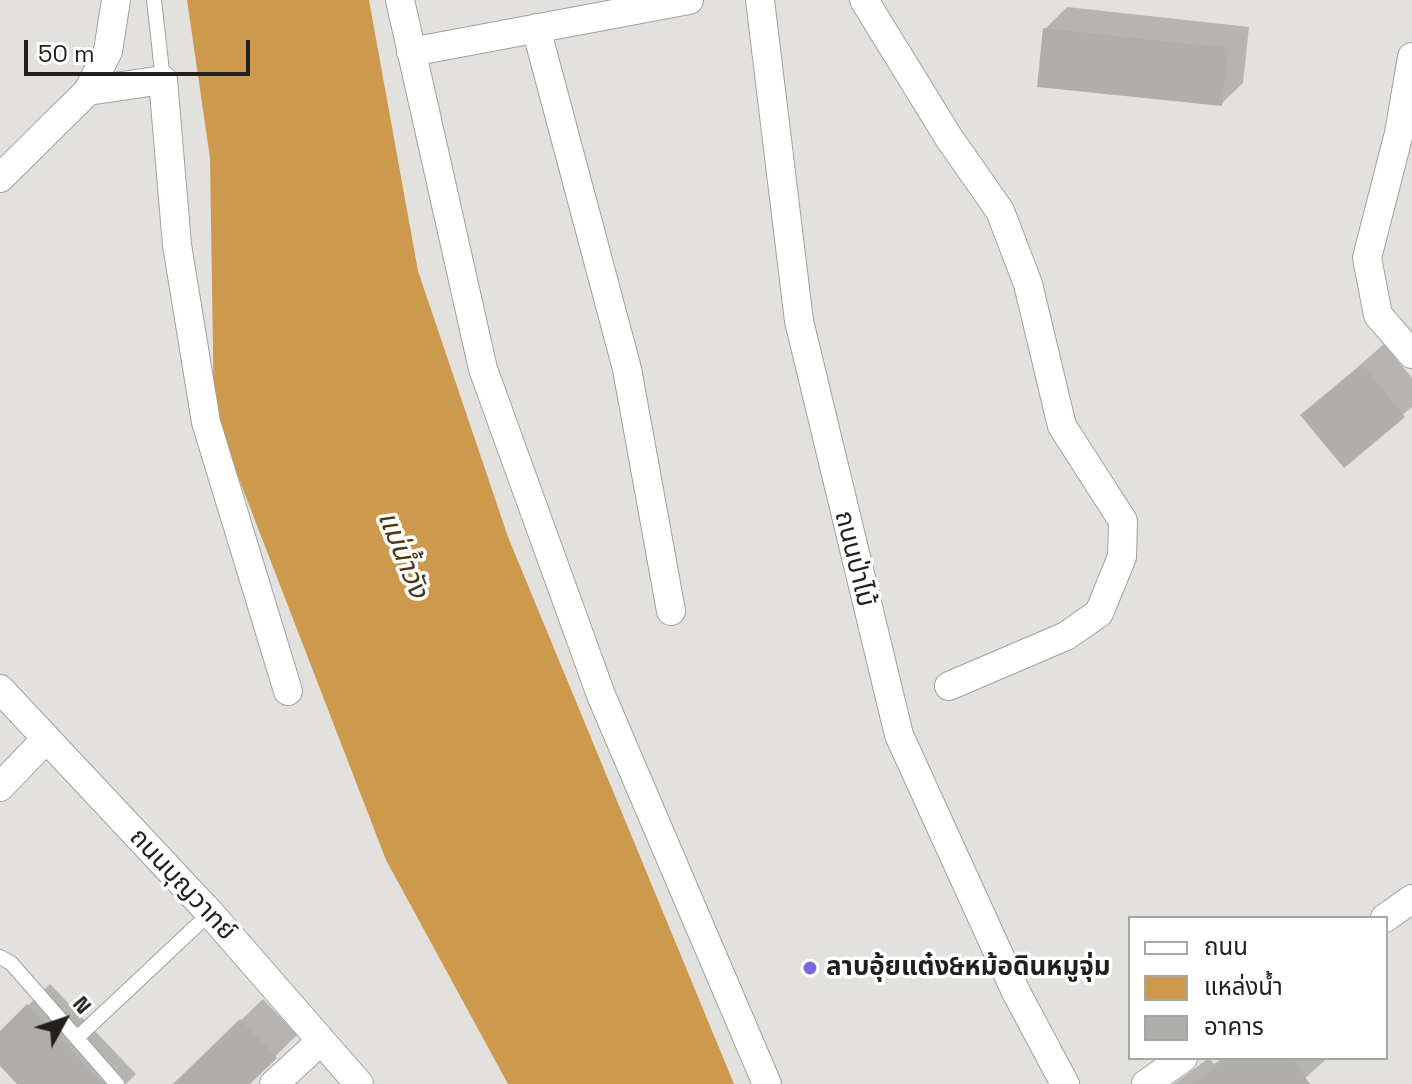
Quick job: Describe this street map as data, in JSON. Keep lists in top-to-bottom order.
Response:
{
  "streets": {
    "street": ["ถนนป่าไม้", "ถนนบุญวาทย์"]
  },
  "water": ["แม่น้ำวัง"],
  "places": ["ลาบอุ้ยแต๋ง&หม้อดินหมูจุ่ม"],
  "legend": ["ถนน", "แหล่งน้ำ", "อาคาร"],
  "scale_bar": "50 m",
  "north": "top right"
}
